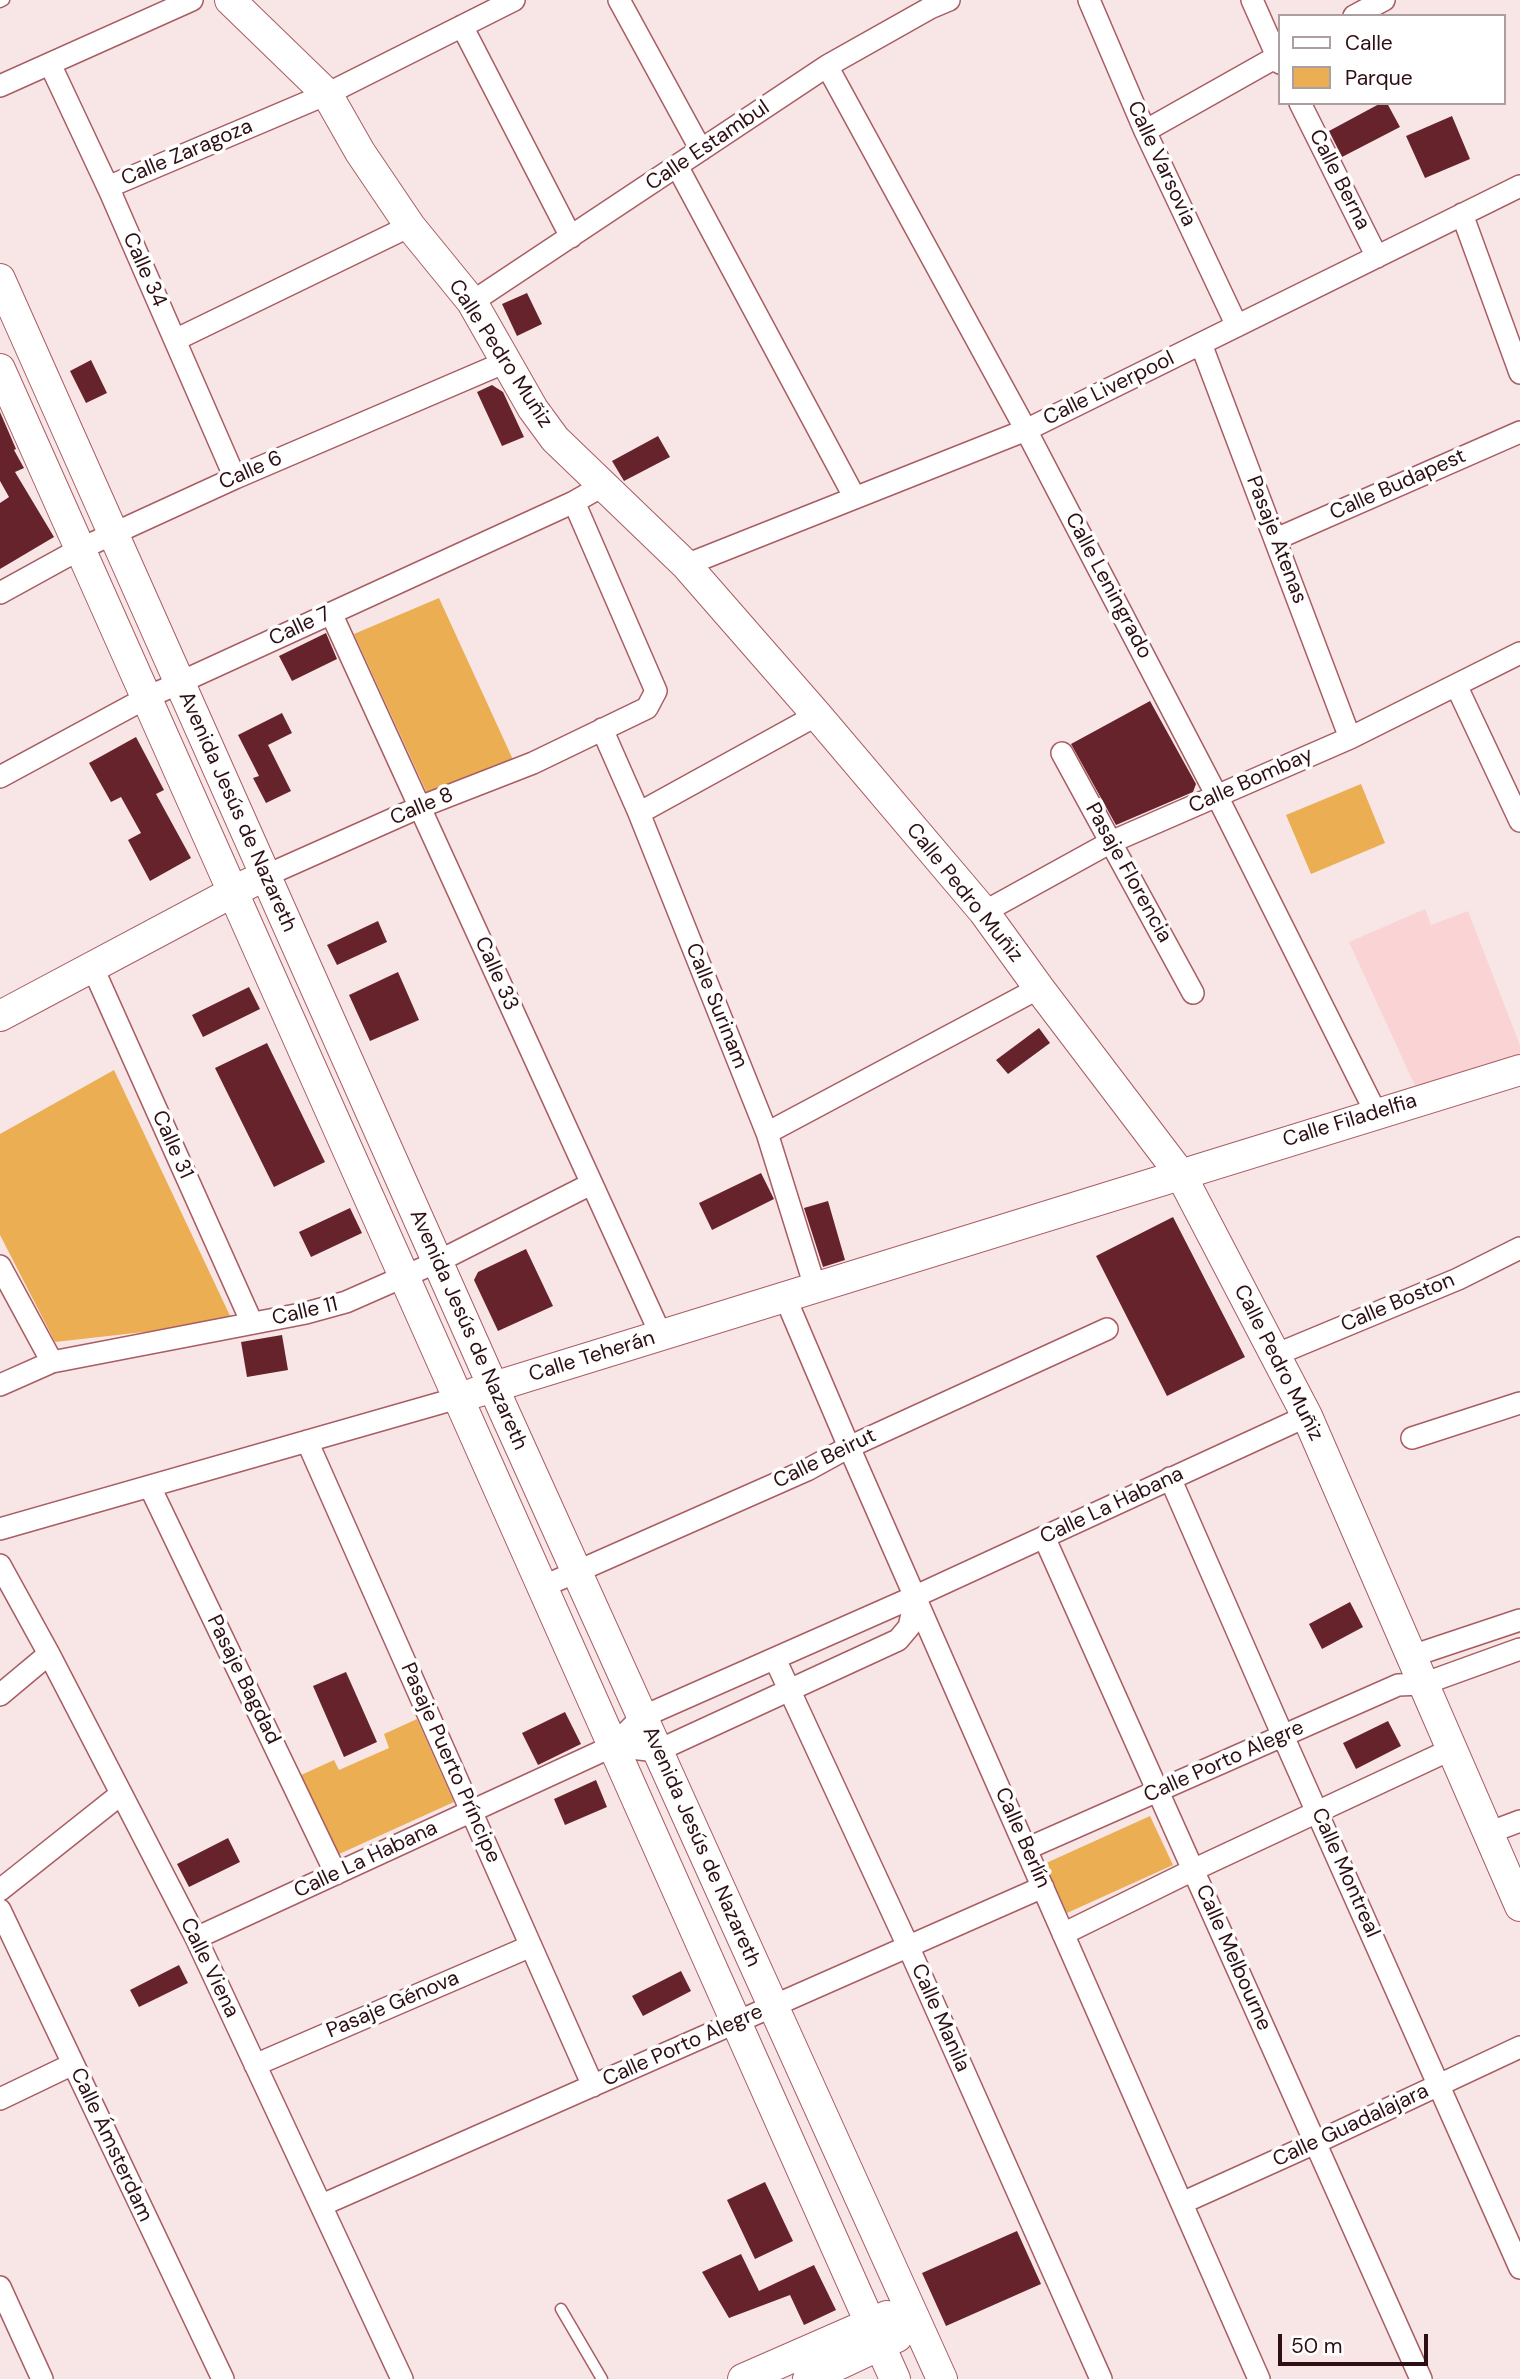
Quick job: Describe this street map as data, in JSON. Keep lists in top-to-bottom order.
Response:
{
  "streets": {
    "main road": [
      "Calle Pedro Muñiz",
      "Calle 8",
      "Avenida Jesús de Nazareth",
      "Calle Filadelfia",
      "Calle Teherán"
    ],
    "street": [
      "Calle Estambul",
      "Calle Zaragoza",
      "Calle Varsovia",
      "Calle Berna",
      "Calle 34",
      "Calle Liverpool",
      "Calle 6",
      "Calle Budapest",
      "Pasaje Atenas",
      "Calle Leningrado",
      "Calle 7",
      "Calle Bombay",
      "Pasaje Florencia",
      "Calle 33",
      "Calle Surinam",
      "Calle 31",
      "Calle Boston",
      "Calle 11",
      "Calle Beirut",
      "Calle La Habana",
      "Pasaje Bagdad",
      "Calle Porto Alegre",
      "Pasaje Puerto Príncipe",
      "Calle Berlín",
      "Calle Montreal",
      "Calle Melbourne",
      "Calle Viena",
      "Pasaje Génova",
      "Calle Manila",
      "Calle Guadalajara",
      "Calle Ámsterdam"
    ]
  },
  "crossings": [
    ["Calle Estambul", "Calle Pedro Muñiz"],
    ["Calle Estambul", "Calle Leningrado"],
    ["Calle Zaragoza", "Calle 34"],
    ["Calle Zaragoza", "Calle Pedro Muñiz"],
    ["Calle Zaragoza", "Calle 6"],
    ["Calle Varsovia", "Calle Liverpool"],
    ["Calle Berna", "Calle Liverpool"],
    ["Calle 34", "Calle 6"],
    ["Calle Pedro Muñiz", "Calle Liverpool"],
    ["Calle Pedro Muñiz", "Calle 6"],
    ["Calle Pedro Muñiz", "Calle 7"],
    ["Calle Pedro Muñiz", "Calle Bombay"],
    ["Calle Pedro Muñiz", "Calle Filadelfia"],
    ["Calle Pedro Muñiz", "Calle Boston"],
    ["Calle Pedro Muñiz", "Calle Teherán"],
    ["Calle Pedro Muñiz", "Calle La Habana"],
    ["Calle Pedro Muñiz", "Calle Porto Alegre"],
    ["Calle Liverpool", "Pasaje Atenas"],
    ["Calle Liverpool", "Calle Leningrado"],
    ["Calle 6", "Avenida Jesús de Nazareth"],
    ["Calle Budapest", "Pasaje Atenas"],
    ["Pasaje Atenas", "Calle Bombay"],
    ["Calle Leningrado", "Calle Bombay"],
    ["Calle Leningrado", "Calle Filadelfia"],
    ["Calle 7", "Calle 8"],
    ["Calle 7", "Avenida Jesús de Nazareth"],
    ["Calle 7", "Calle 33"],
    ["Calle Bombay", "Pasaje Florencia"],
    ["Calle 8", "Avenida Jesús de Nazareth"],
    ["Calle 8", "Calle 33"],
    ["Calle 8", "Calle Surinam"],
    ["Calle 8", "Calle 31"],
    ["Avenida Jesús de Nazareth", "Calle 11"],
    ["Avenida Jesús de Nazareth", "Calle Teherán"],
    ["Avenida Jesús de Nazareth", "Calle Beirut"],
    ["Avenida Jesús de Nazareth", "Calle La Habana"],
    ["Avenida Jesús de Nazareth", "Calle Porto Alegre"],
    ["Calle 33", "Calle 11"],
    ["Calle 33", "Calle Teherán"],
    ["Calle Surinam", "Calle Teherán"],
    ["Calle Filadelfia", "Calle Teherán"],
    ["Calle 31", "Calle 11"],
    ["Calle Teherán", "Pasaje Bagdad"],
    ["Calle Teherán", "Pasaje Puerto Príncipe"],
    ["Calle Teherán", "Calle Berlín"],
    ["Calle Beirut", "Calle Berlín"],
    ["Calle La Habana", "Pasaje Bagdad"],
    ["Calle La Habana", "Pasaje Puerto Príncipe"],
    ["Calle La Habana", "Calle Berlín"],
    ["Calle La Habana", "Calle Montreal"],
    ["Calle La Habana", "Calle Melbourne"],
    ["Calle La Habana", "Calle Viena"],
    ["Calle La Habana", "Calle Manila"],
    ["Calle Porto Alegre", "Pasaje Puerto Príncipe"],
    ["Calle Porto Alegre", "Calle Berlín"],
    ["Calle Porto Alegre", "Calle Montreal"],
    ["Calle Porto Alegre", "Calle Melbourne"],
    ["Calle Porto Alegre", "Calle Viena"],
    ["Calle Porto Alegre", "Calle Manila"],
    ["Pasaje Puerto Príncipe", "Pasaje Génova"],
    ["Calle Berlín", "Calle Guadalajara"],
    ["Calle Montreal", "Calle Guadalajara"],
    ["Calle Melbourne", "Calle Guadalajara"],
    ["Calle Viena", "Pasaje Génova"]
  ],
  "legend": ["Calle", "Parque"],
  "scale_bar": "50 m"
}
